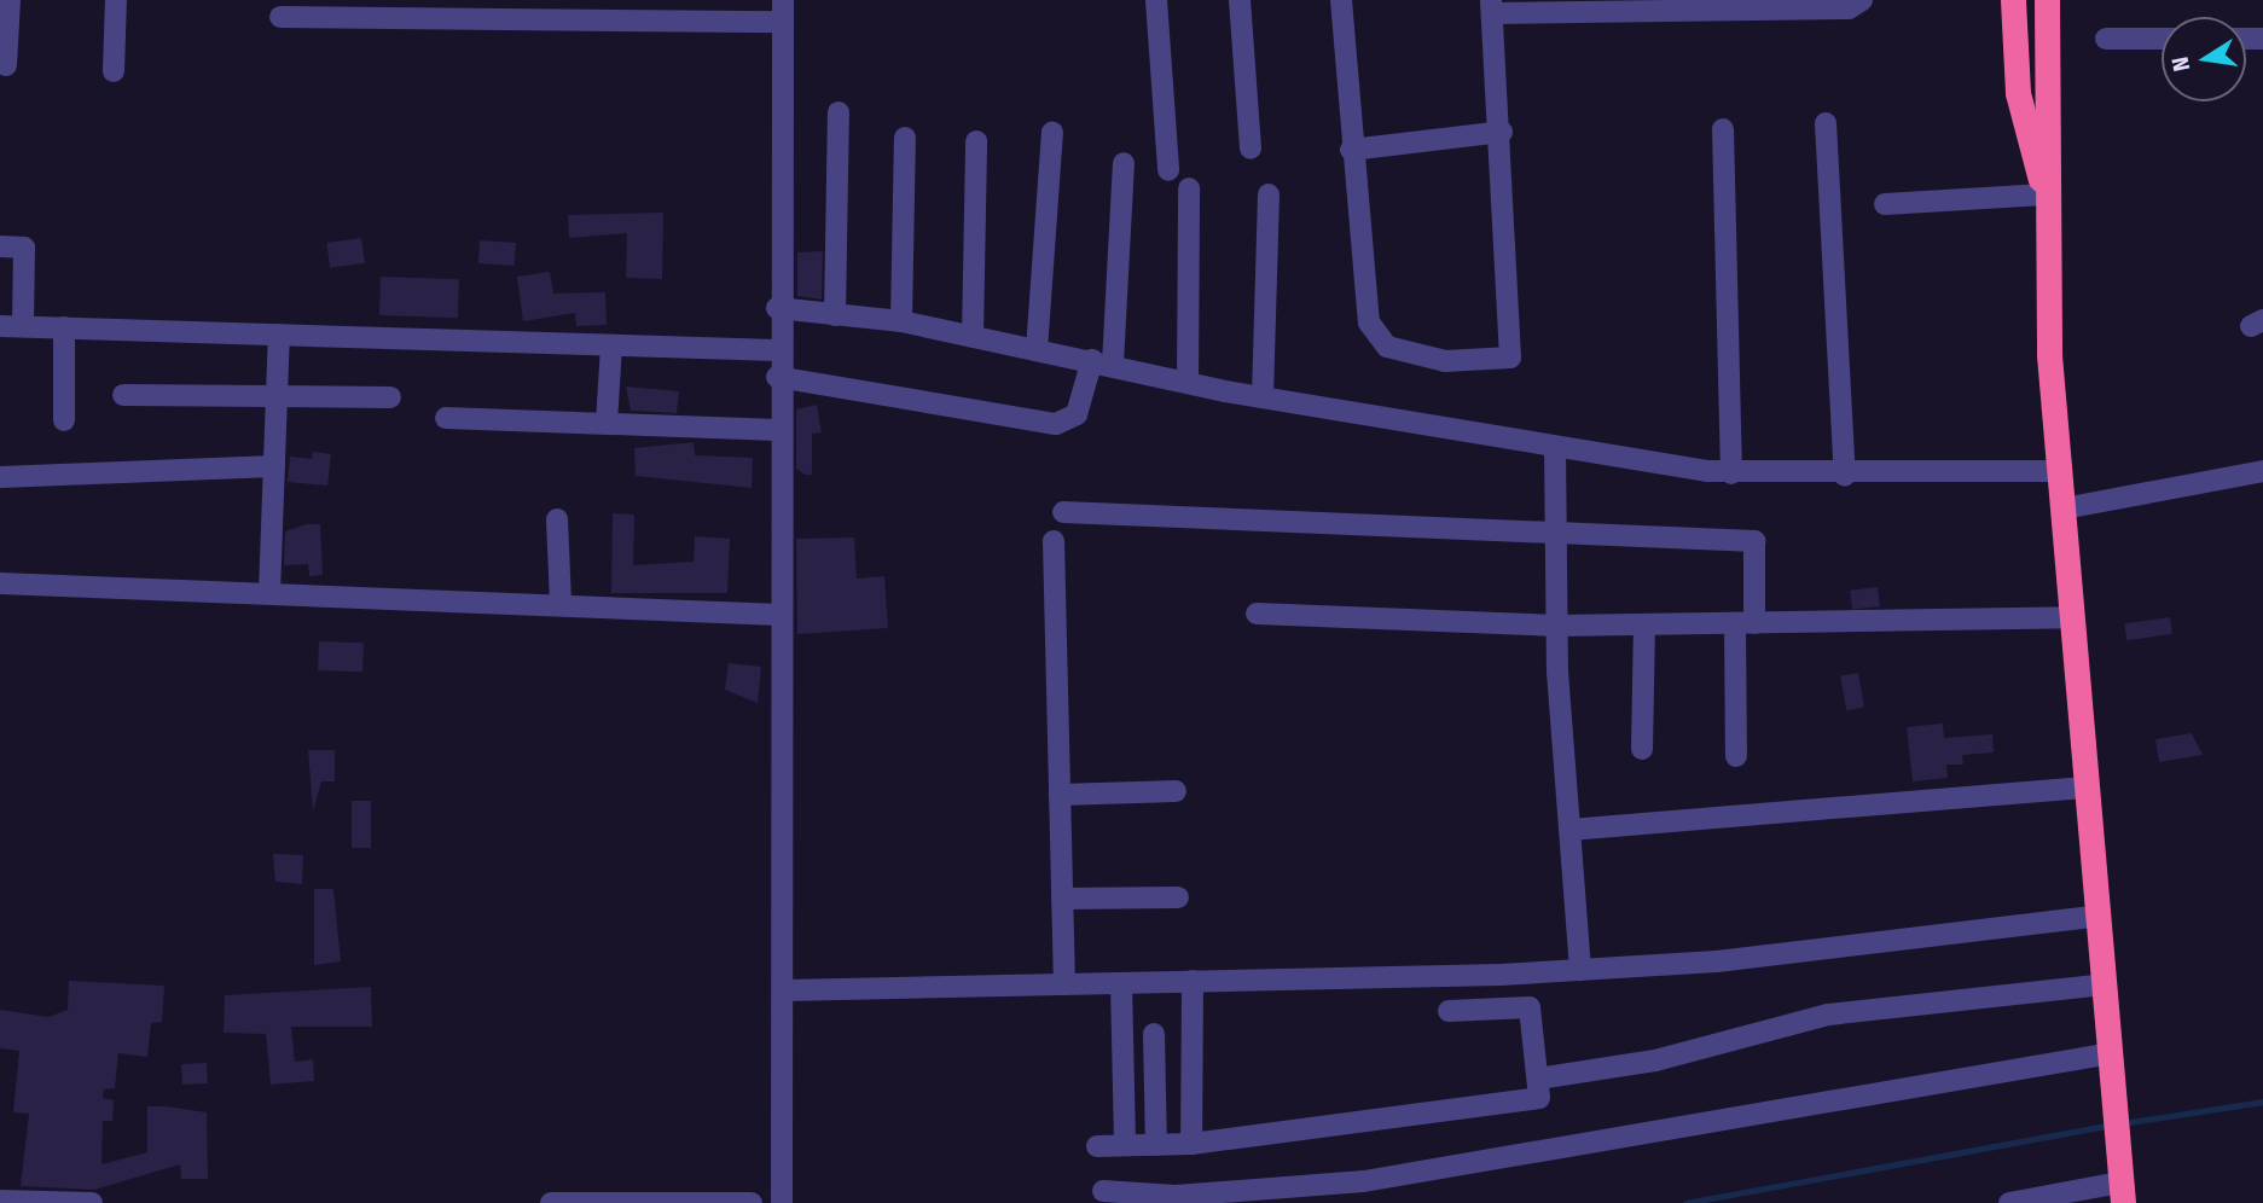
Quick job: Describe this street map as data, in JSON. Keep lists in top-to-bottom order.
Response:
{
  "north": "left"
}
